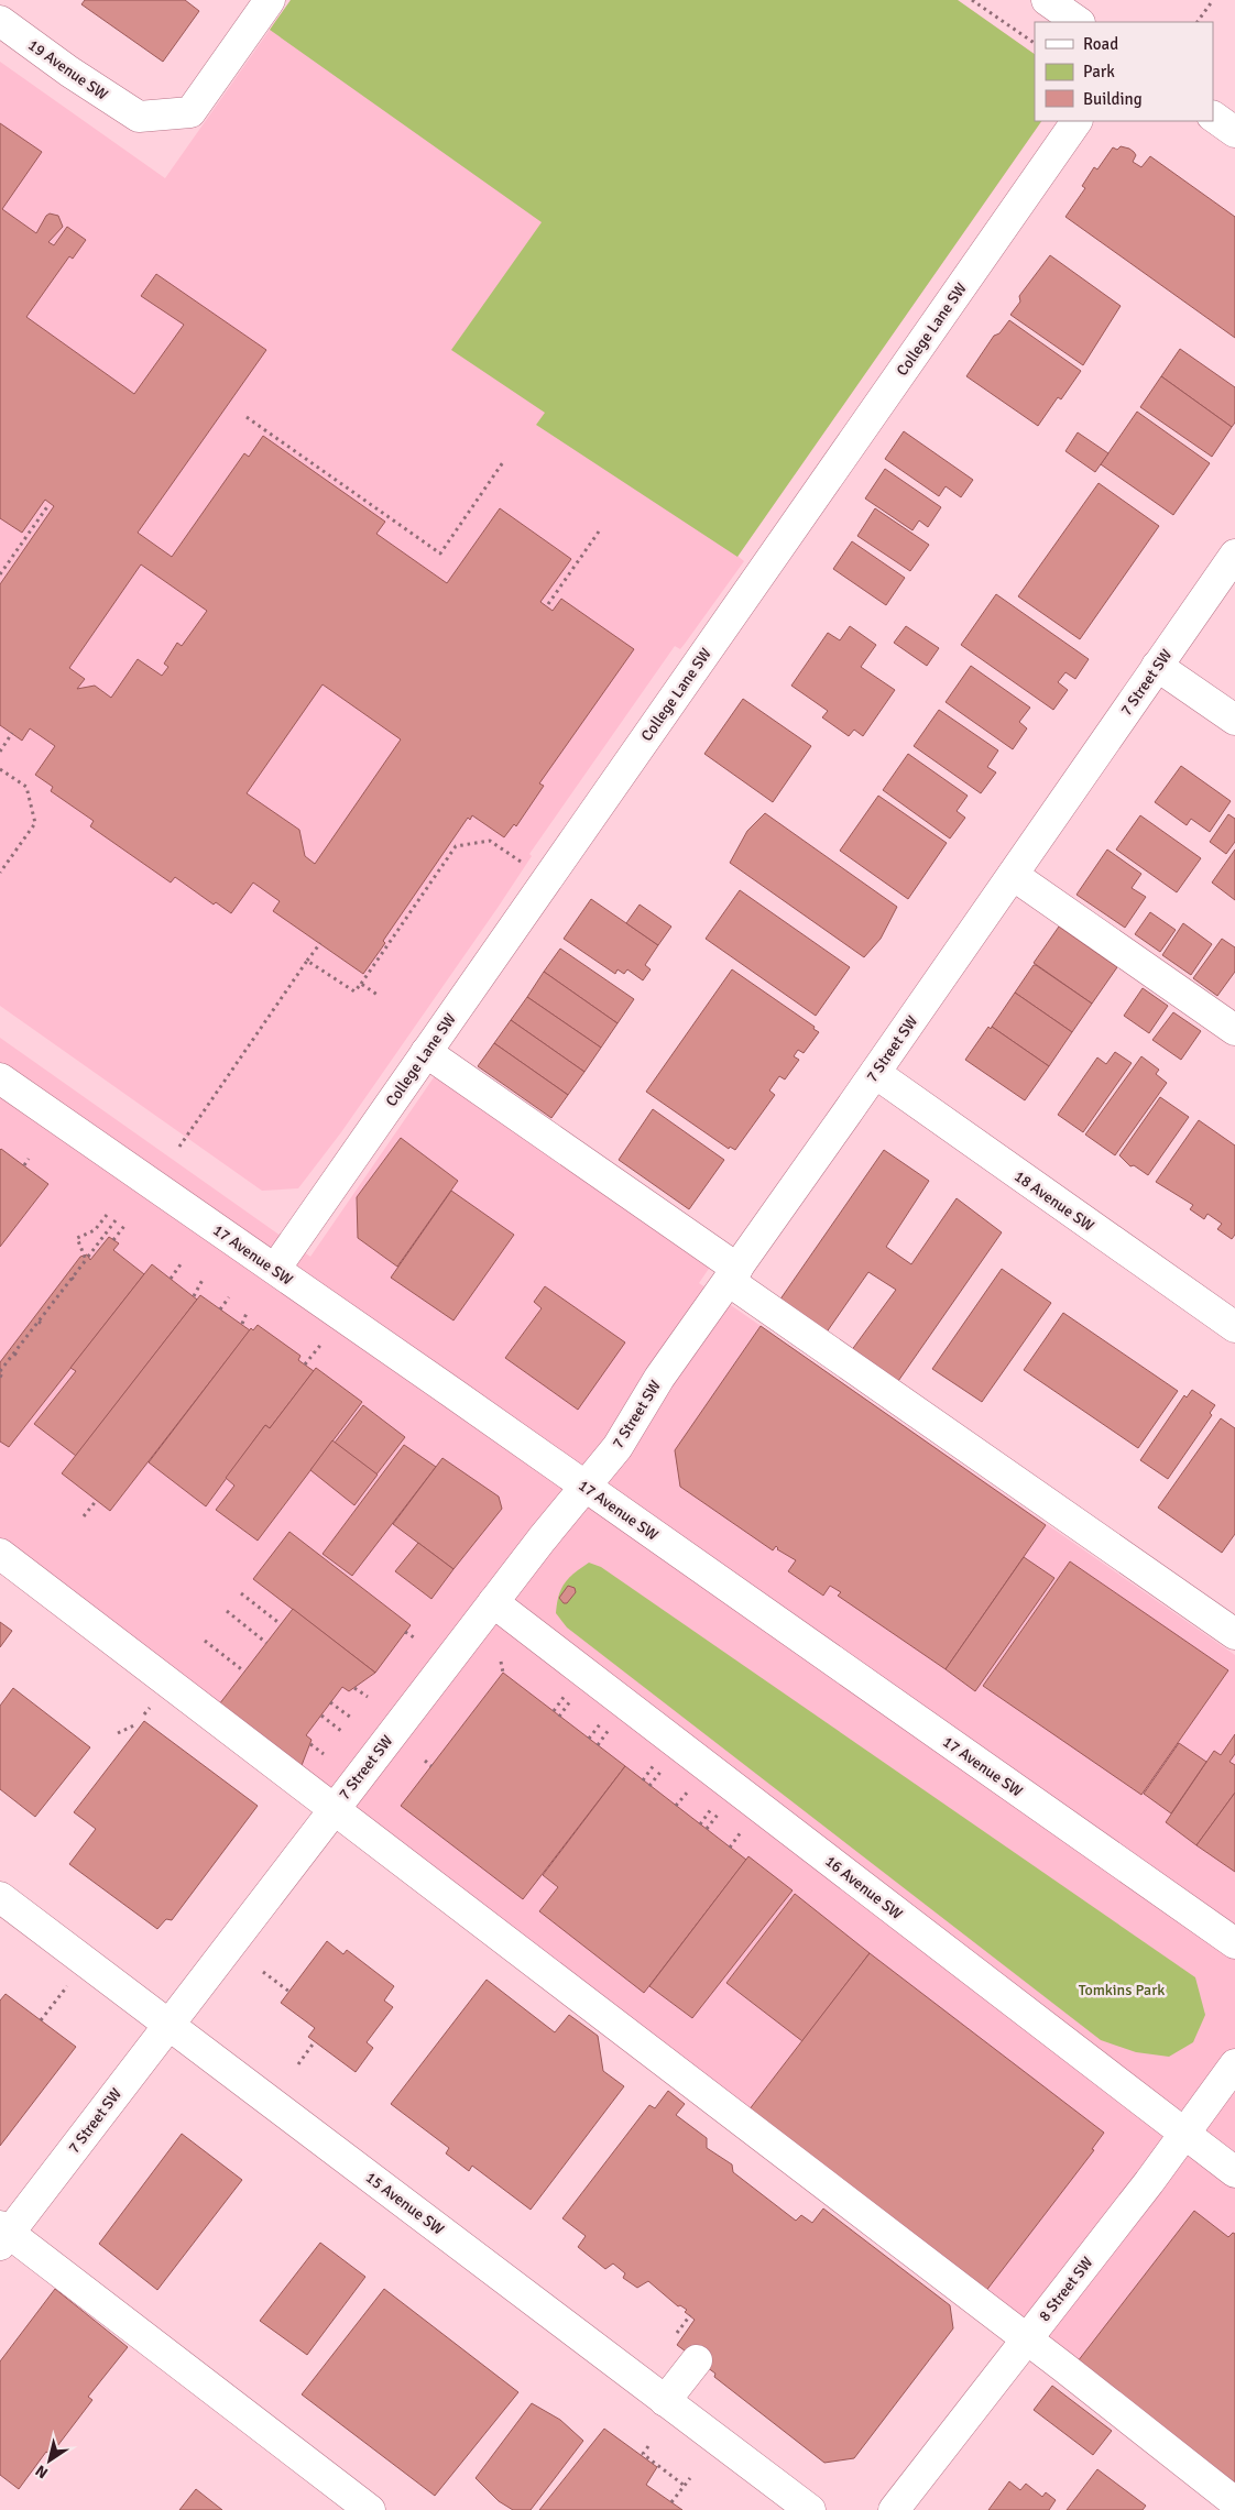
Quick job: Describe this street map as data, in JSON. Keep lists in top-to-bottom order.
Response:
{
  "streets": {
    "street": [
      "19 Avenue SW",
      "College Lane SW",
      "7 Street SW",
      "18 Avenue SW",
      "17 Avenue SW",
      "16 Avenue SW",
      "15 Avenue SW",
      "8 Street SW"
    ]
  },
  "crossings": [
    ["College Lane SW", "17 Avenue SW"],
    ["7 Street SW", "18 Avenue SW"],
    ["7 Street SW", "17 Avenue SW"],
    ["7 Street SW", "16 Avenue SW"],
    ["7 Street SW", "15 Avenue SW"],
    ["16 Avenue SW", "8 Street SW"]
  ],
  "parks": ["Tomkins Park"],
  "legend": ["Road", "Park", "Building"],
  "north": "bottom left"
}
